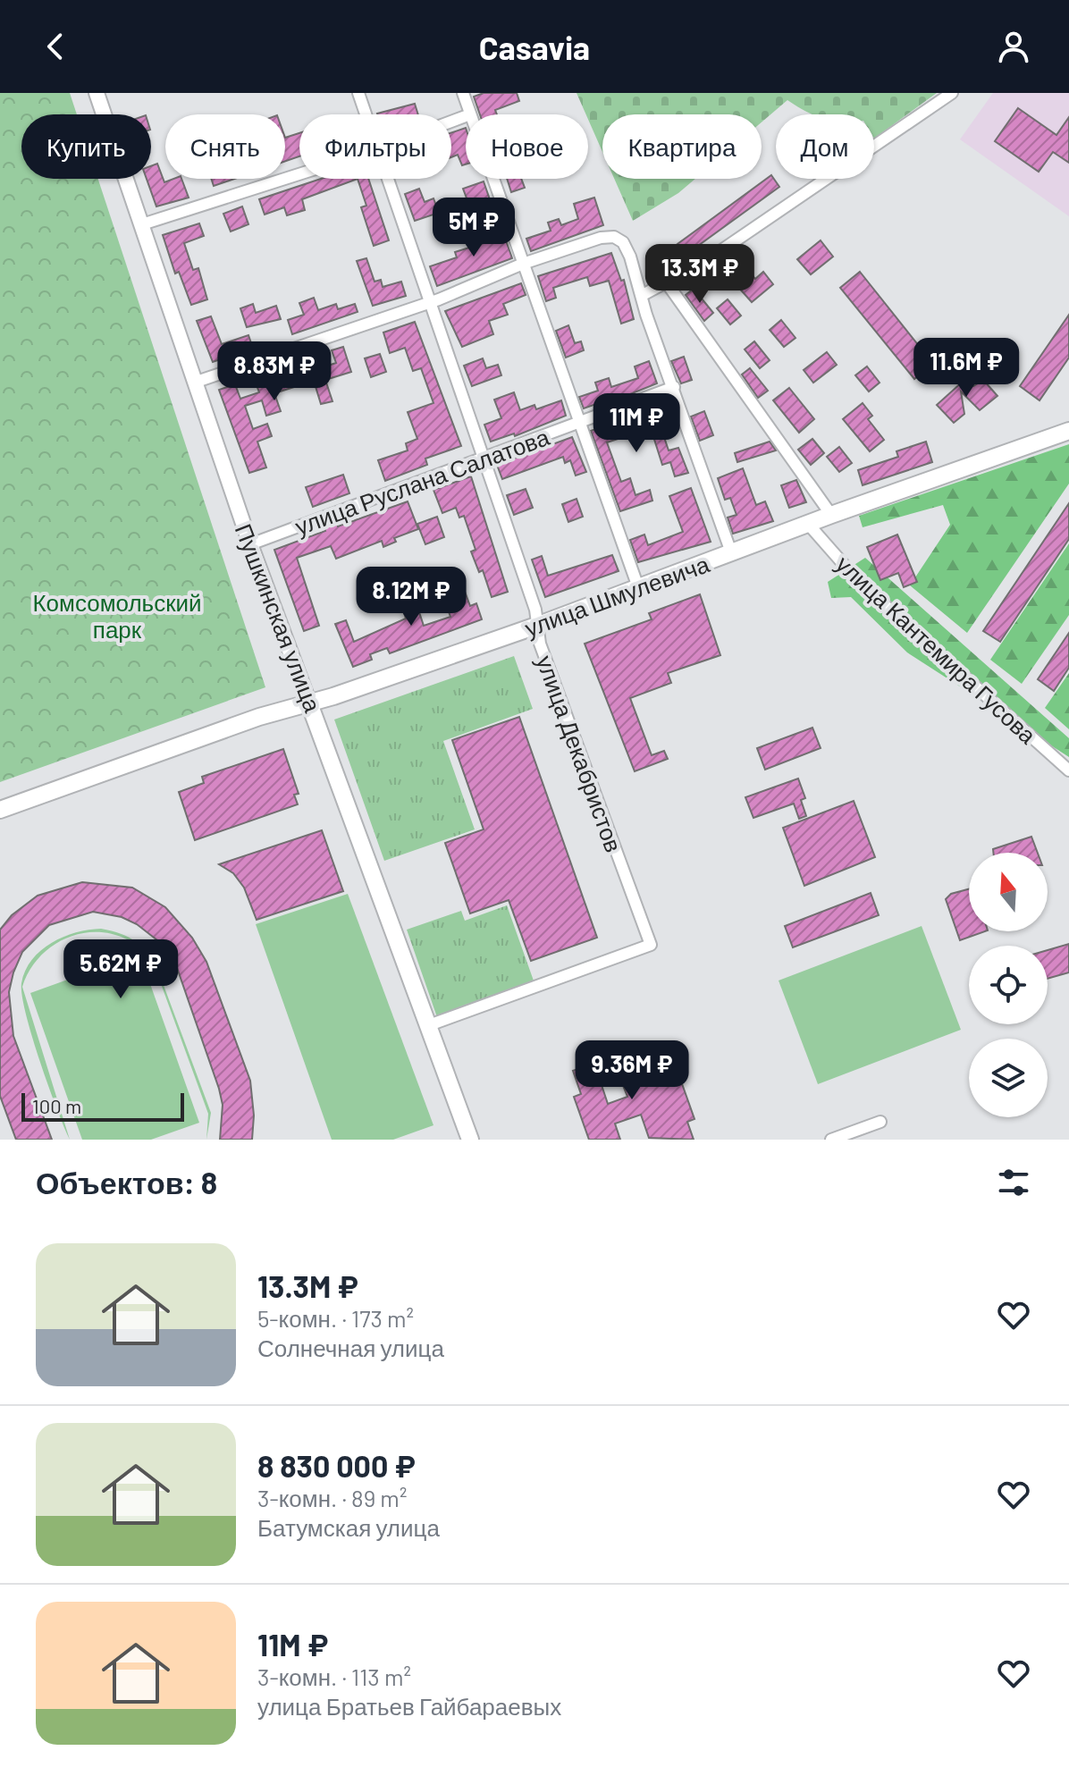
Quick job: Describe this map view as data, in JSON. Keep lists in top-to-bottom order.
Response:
{
  "streets": {
    "main road": ["улица Шмулевича", "Пушкинская улица"],
    "street": ["улица Руслана Салатова", "улица Кантемира Гусова", "улица Декабристов"]
  },
  "crossings": [
    ["улица Руслана Салатова", "Пушкинская улица"],
    ["улица Руслана Салатова", "улица Декабристов"],
    ["улица Шмулевича", "Пушкинская улица"],
    ["улица Шмулевича", "улица Кантемира Гусова"],
    ["улица Шмулевича", "улица Декабристов"],
    ["Пушкинская улица", "улица Декабристов"]
  ],
  "parks": ["Комсомольский парк"],
  "scale_bar": "100 m",
  "north": "top",
  "page": {
    "header": "Casavia",
    "chip": [
      "Купить",
      "Снять",
      "Фильтры",
      "Новое",
      "Квартира",
      "Дом"
    ],
    "price": [
      "5M ₽",
      "13.3M ₽",
      "11.6M ₽",
      "8.83M ₽",
      "11M ₽",
      "8.12M ₽",
      "5.62M ₽",
      "9.36M ₽"
    ],
    "scale": "100 m",
    "heading": "Объектов: 8",
    "list": [
      {
        "name": "13.3M ₽",
        "note": "5-комн. · 173 m² · Солнечная улица"
      },
      {
        "name": "8 830 000 ₽",
        "note": "3-комн. · 89 m² · Батумская улица"
      },
      {
        "name": "11M ₽",
        "note": "3-комн. · 113 m² · улица Братьев Гайбараевых"
      }
    ]
  }
}
